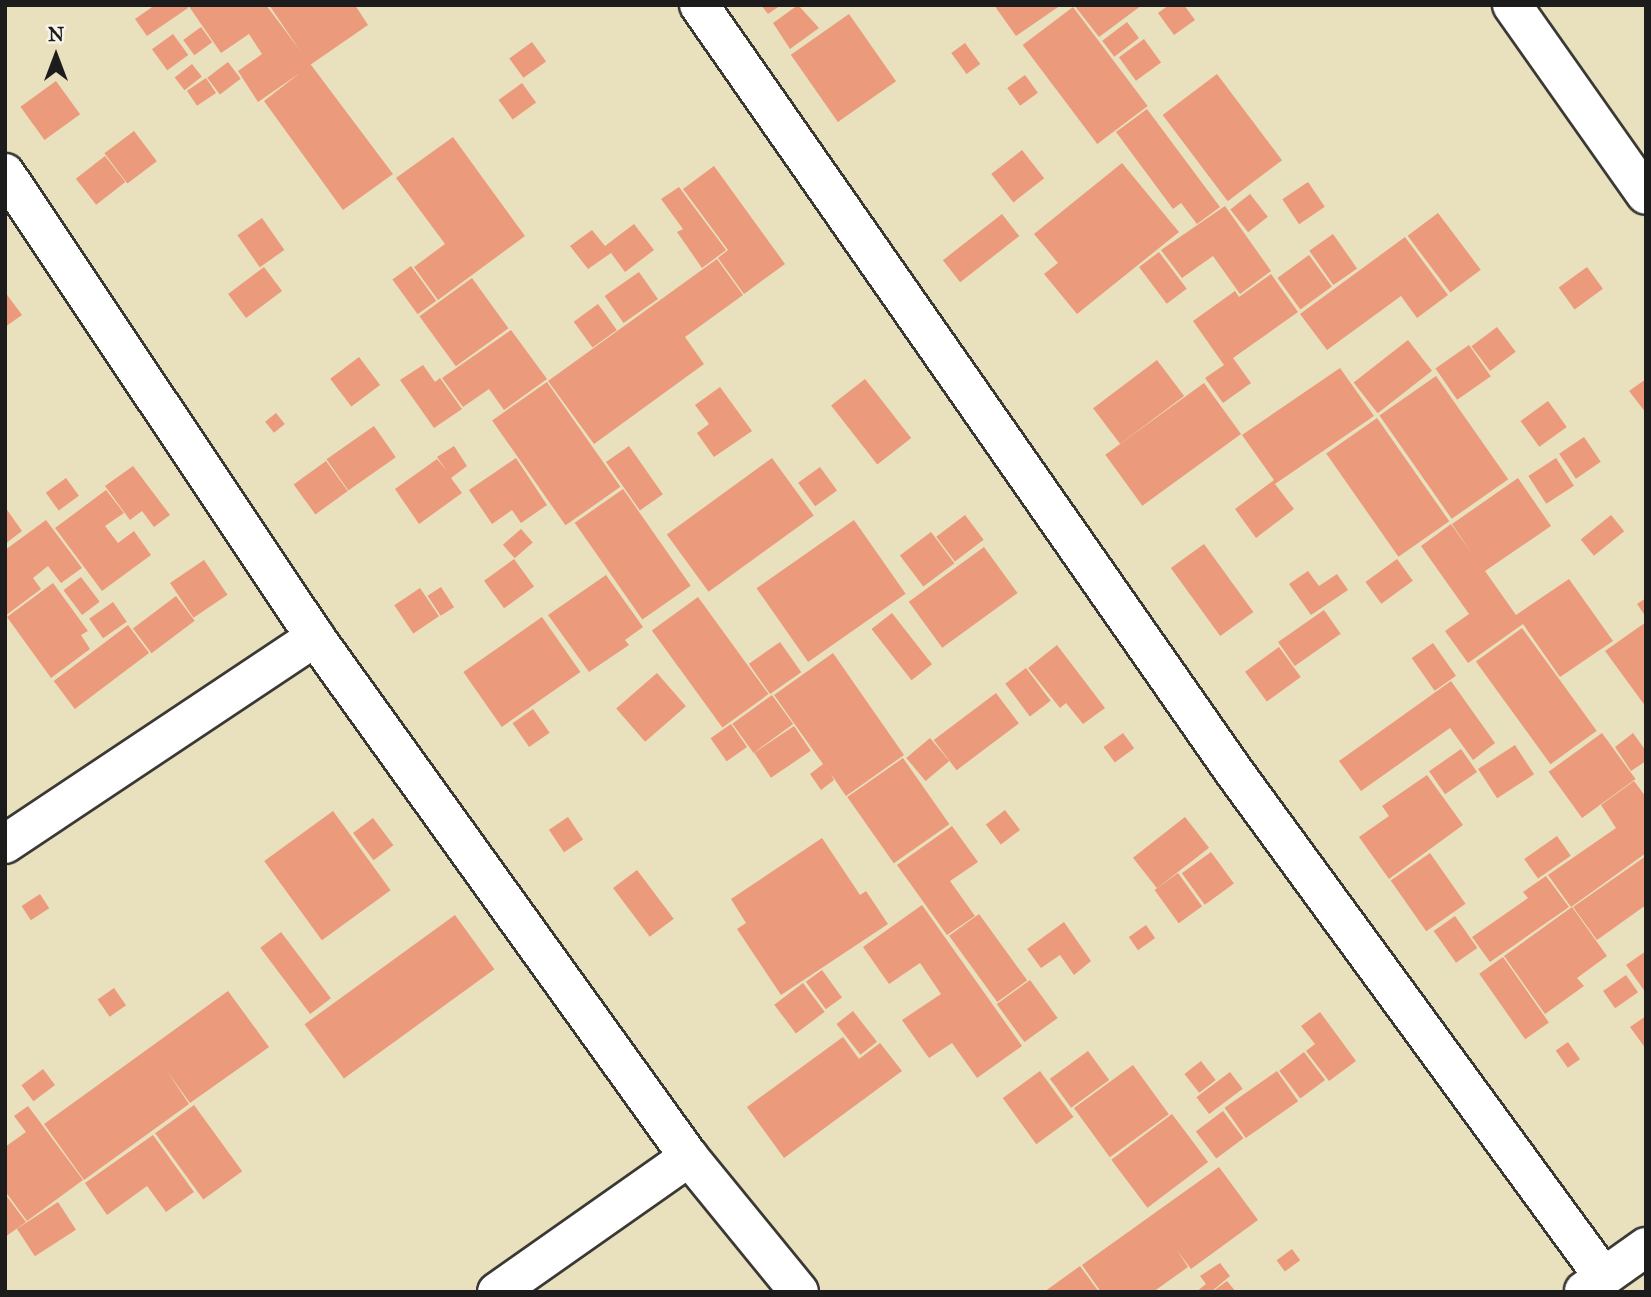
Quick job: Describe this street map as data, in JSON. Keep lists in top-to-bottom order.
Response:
{
  "north": "top"
}
